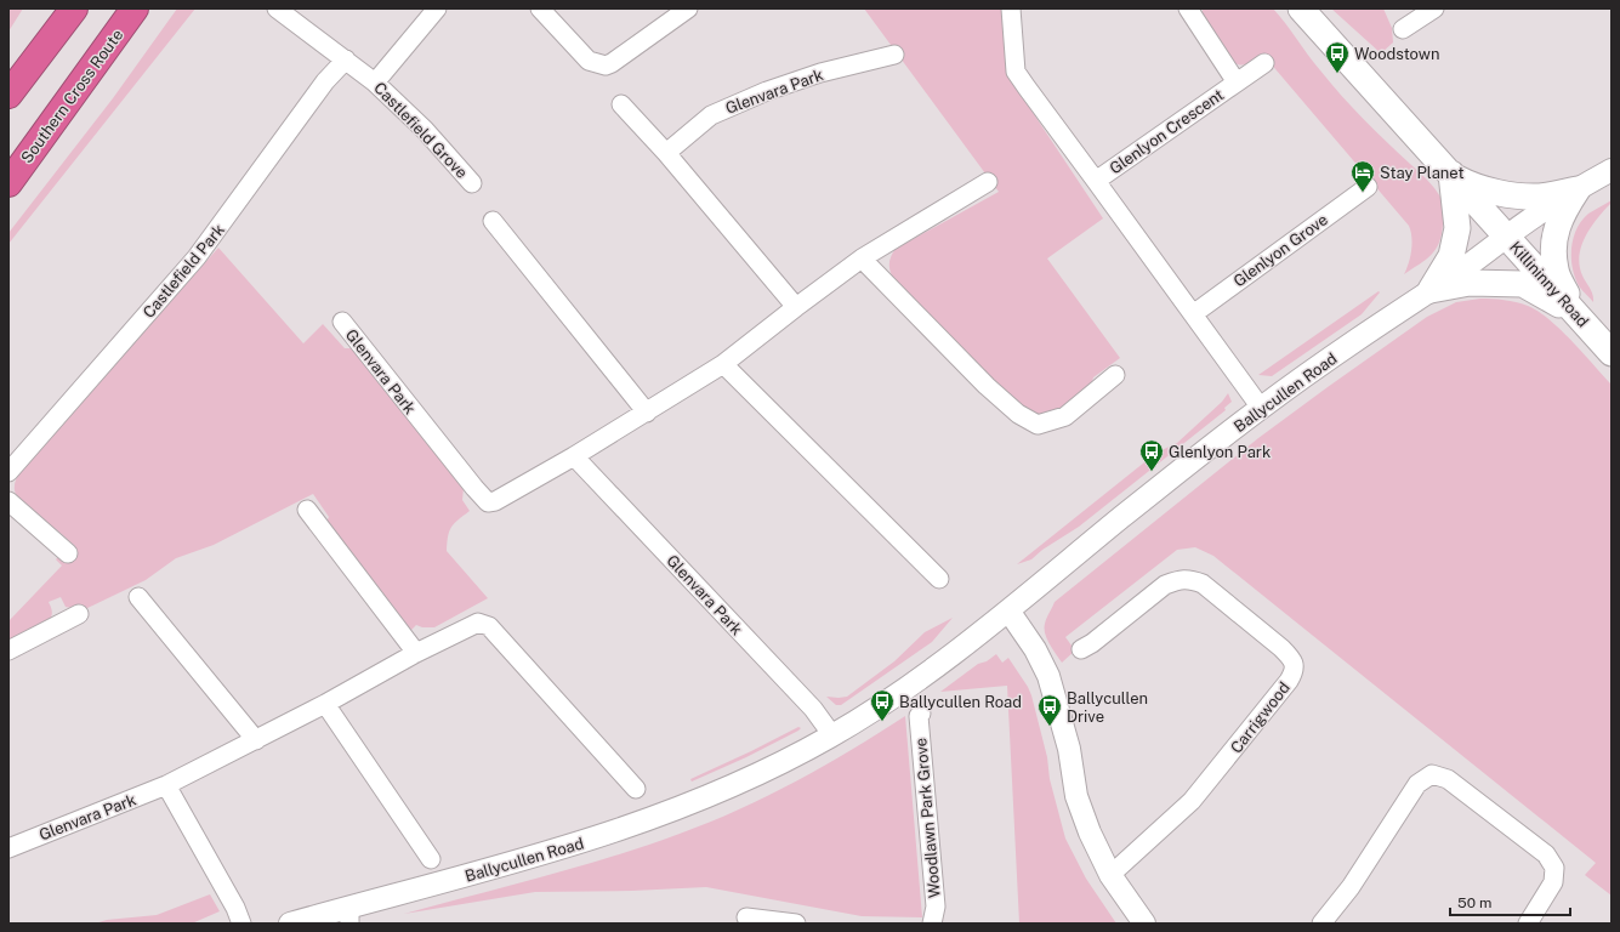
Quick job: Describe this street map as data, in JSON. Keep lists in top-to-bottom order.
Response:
{
  "streets": {
    "highway": ["Southern Cross Route"],
    "main road": ["Killininny Road"],
    "street": [
      "Glenvara Park",
      "Castlefield Grove",
      "Glenlyon Crescent",
      "Glenlyon Grove",
      "Castlefield Park",
      "Ballycullen Road",
      "Carrigwood",
      "Woodlawn Park Grove"
    ]
  },
  "crossings": [
    ["Glenvara Park", "Ballycullen Road"],
    ["Castlefield Grove", "Castlefield Park"],
    ["Killininny Road", "Ballycullen Road"]
  ],
  "places": {
    "bus stop": [
      "Woodstown",
      "Glenlyon Park",
      "Ballycullen Road",
      "Ballycullen Drive"
    ],
    "hotel": ["Stay Planet"]
  },
  "scale_bar": "50 m"
}
